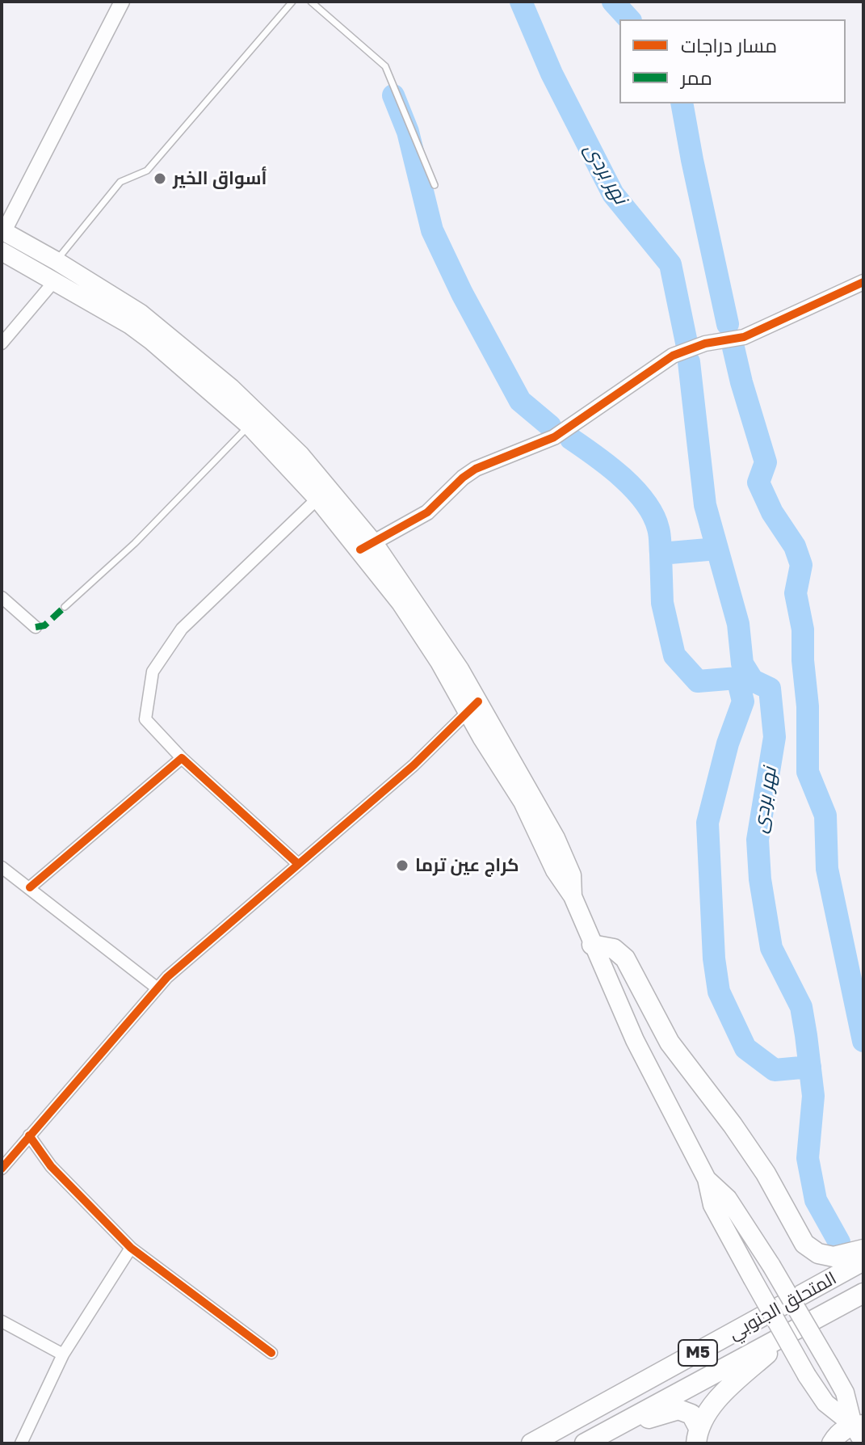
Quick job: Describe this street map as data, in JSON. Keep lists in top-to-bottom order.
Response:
{
  "streets": {
    "highway": ["المتحلق الجنوبي", "M5"]
  },
  "water": ["نهر بردى"],
  "places": ["أسواق الخير", "كراج عين ترما"],
  "legend": ["مسار دراجات", "ممر"]
}
